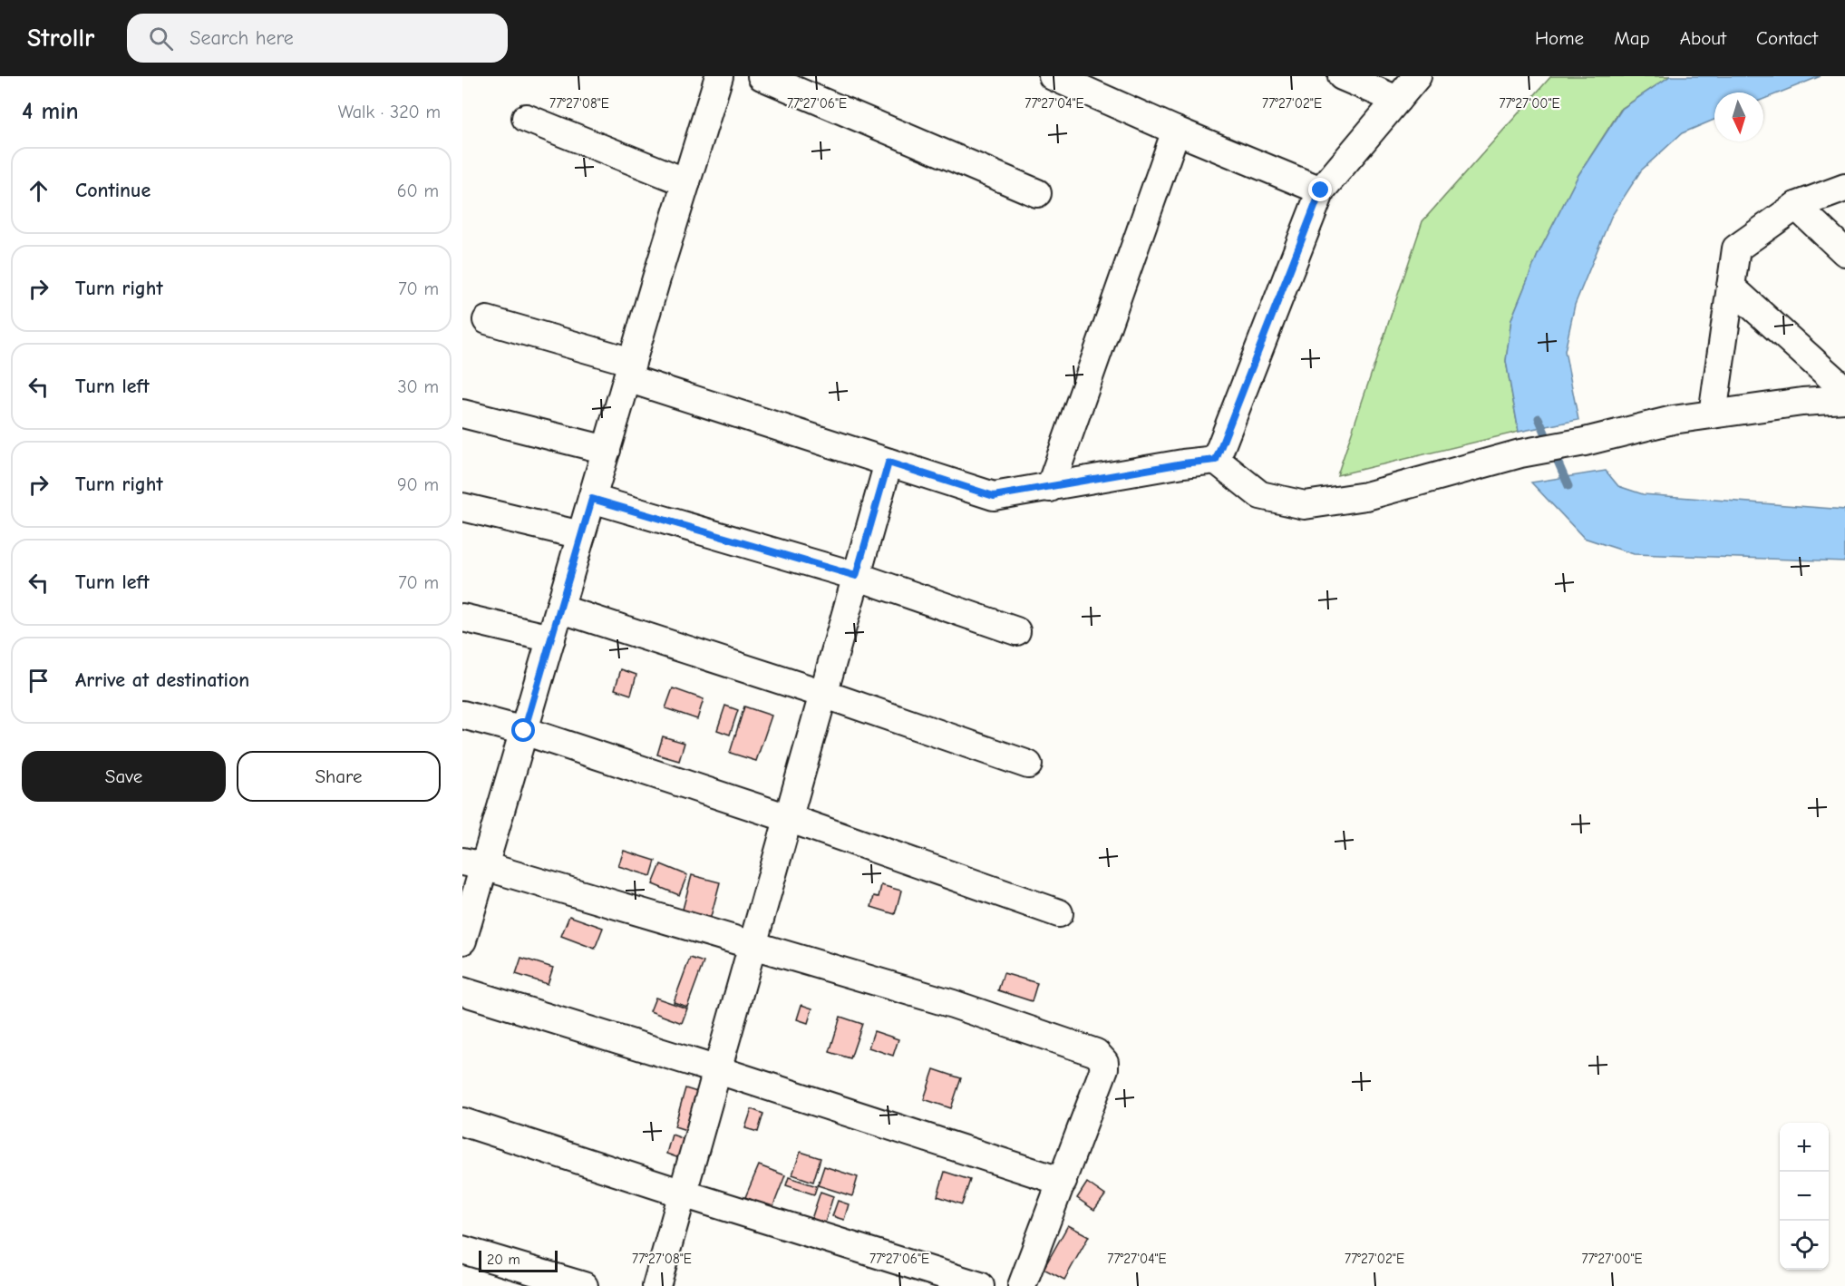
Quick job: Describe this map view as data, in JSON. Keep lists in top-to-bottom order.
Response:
{
  "scale_bar": "20 m",
  "north": "bottom",
  "page": {
    "header": "Strollr",
    "search": "Search here",
    "nav": [
      "Home",
      "Map",
      "About",
      "Contact"
    ],
    "heading": ["4 min", "Walk · 320 m"],
    "list": [
      ["Continue", "60 m"],
      ["Turn right", "70 m"],
      ["Turn left", "30 m"],
      ["Turn right", "90 m"],
      ["Turn left", "70 m"],
      "Arrive at destination"
    ],
    "buttons": ["Save", "Share"],
    "map_buttons": ["+", "−"],
    "scale": "20 m"
  },
  "coordinates": [
    "77°27'08\"E",
    "77°27'06\"E",
    "77°27'04\"E",
    "77°27'02\"E",
    "77°27'00\"E"
  ]
}
